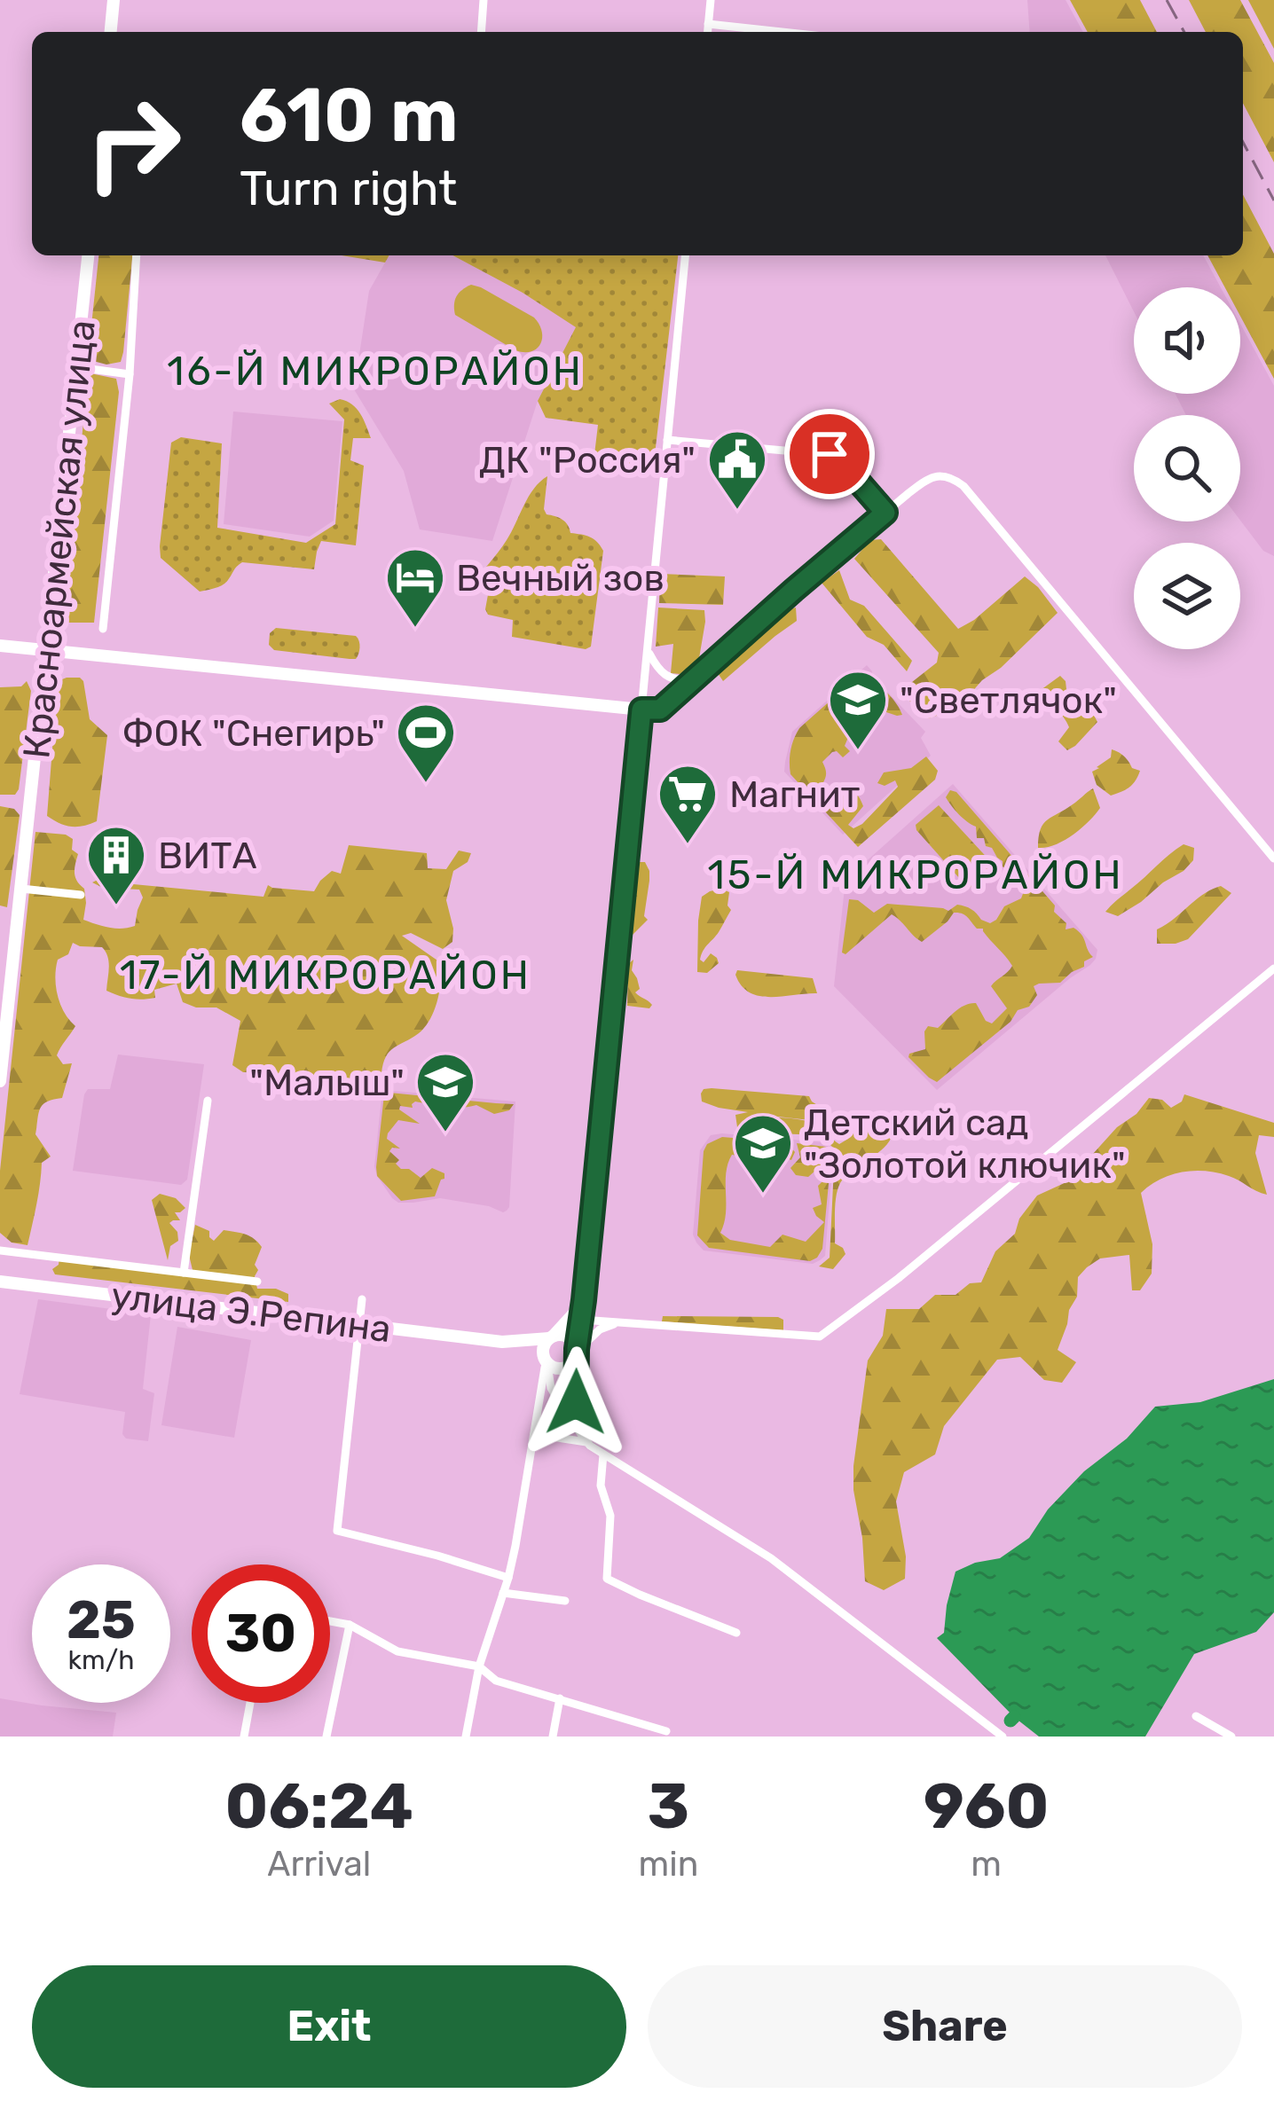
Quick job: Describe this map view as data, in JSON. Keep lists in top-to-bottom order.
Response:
{
  "streets": {
    "street": ["Красноармейская улица", "улица Э.Репина"]
  },
  "districts": ["16-Й МИКРОРАЙОН", "15-Й МИКРОРАЙОН", "17-Й МИКРОРАЙОН"],
  "places": {
    "public building": ["ДК \"Россия\""],
    "hotel": ["Вечный зов"],
    "school or university": ["\"Светлячок\"", "\"Малыш\"", "Детский сад \"Золотой ключик\""],
    "sports": ["ФОК \"Снегирь\""],
    "supermarket": ["Магнит"],
    "building": ["ВИТА"]
  },
  "page": {
    "turn": ["610 m", "Turn right"],
    "speed": "25 km/h",
    "limit": "30",
    "eta": [
      "06:24",
      "Arrival",
      "3",
      "min",
      "960",
      "m"
    ],
    "buttons": ["Exit", "Share"]
  }
}
